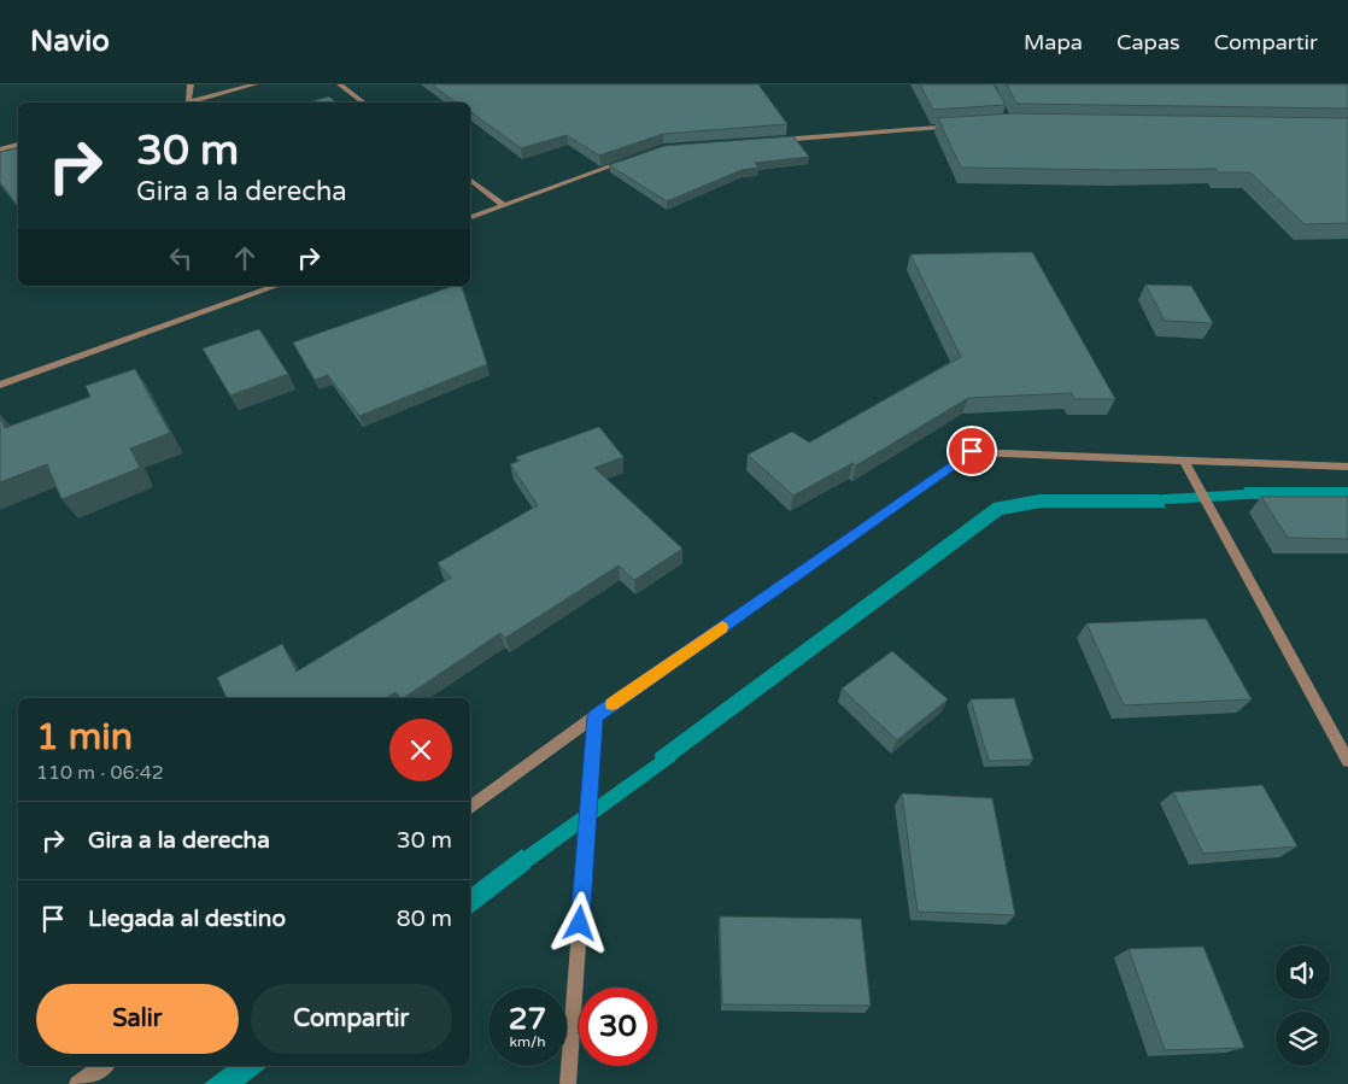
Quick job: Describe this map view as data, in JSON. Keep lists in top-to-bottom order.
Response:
{
  "page": {
    "header": "Navio",
    "nav": ["Mapa", "Capas", "Compartir"],
    "turn": ["30 m", "Gira a la derecha"],
    "heading": ["1 min", "110 m · 06:42"],
    "list": [
      {
        "name": "Gira a la derecha",
        "value": "30 m"
      },
      {
        "name": "Llegada al destino",
        "value": "80 m"
      }
    ],
    "buttons": ["Salir", "Compartir"],
    "speed": "27 km/h",
    "limit": "30"
  }
}
